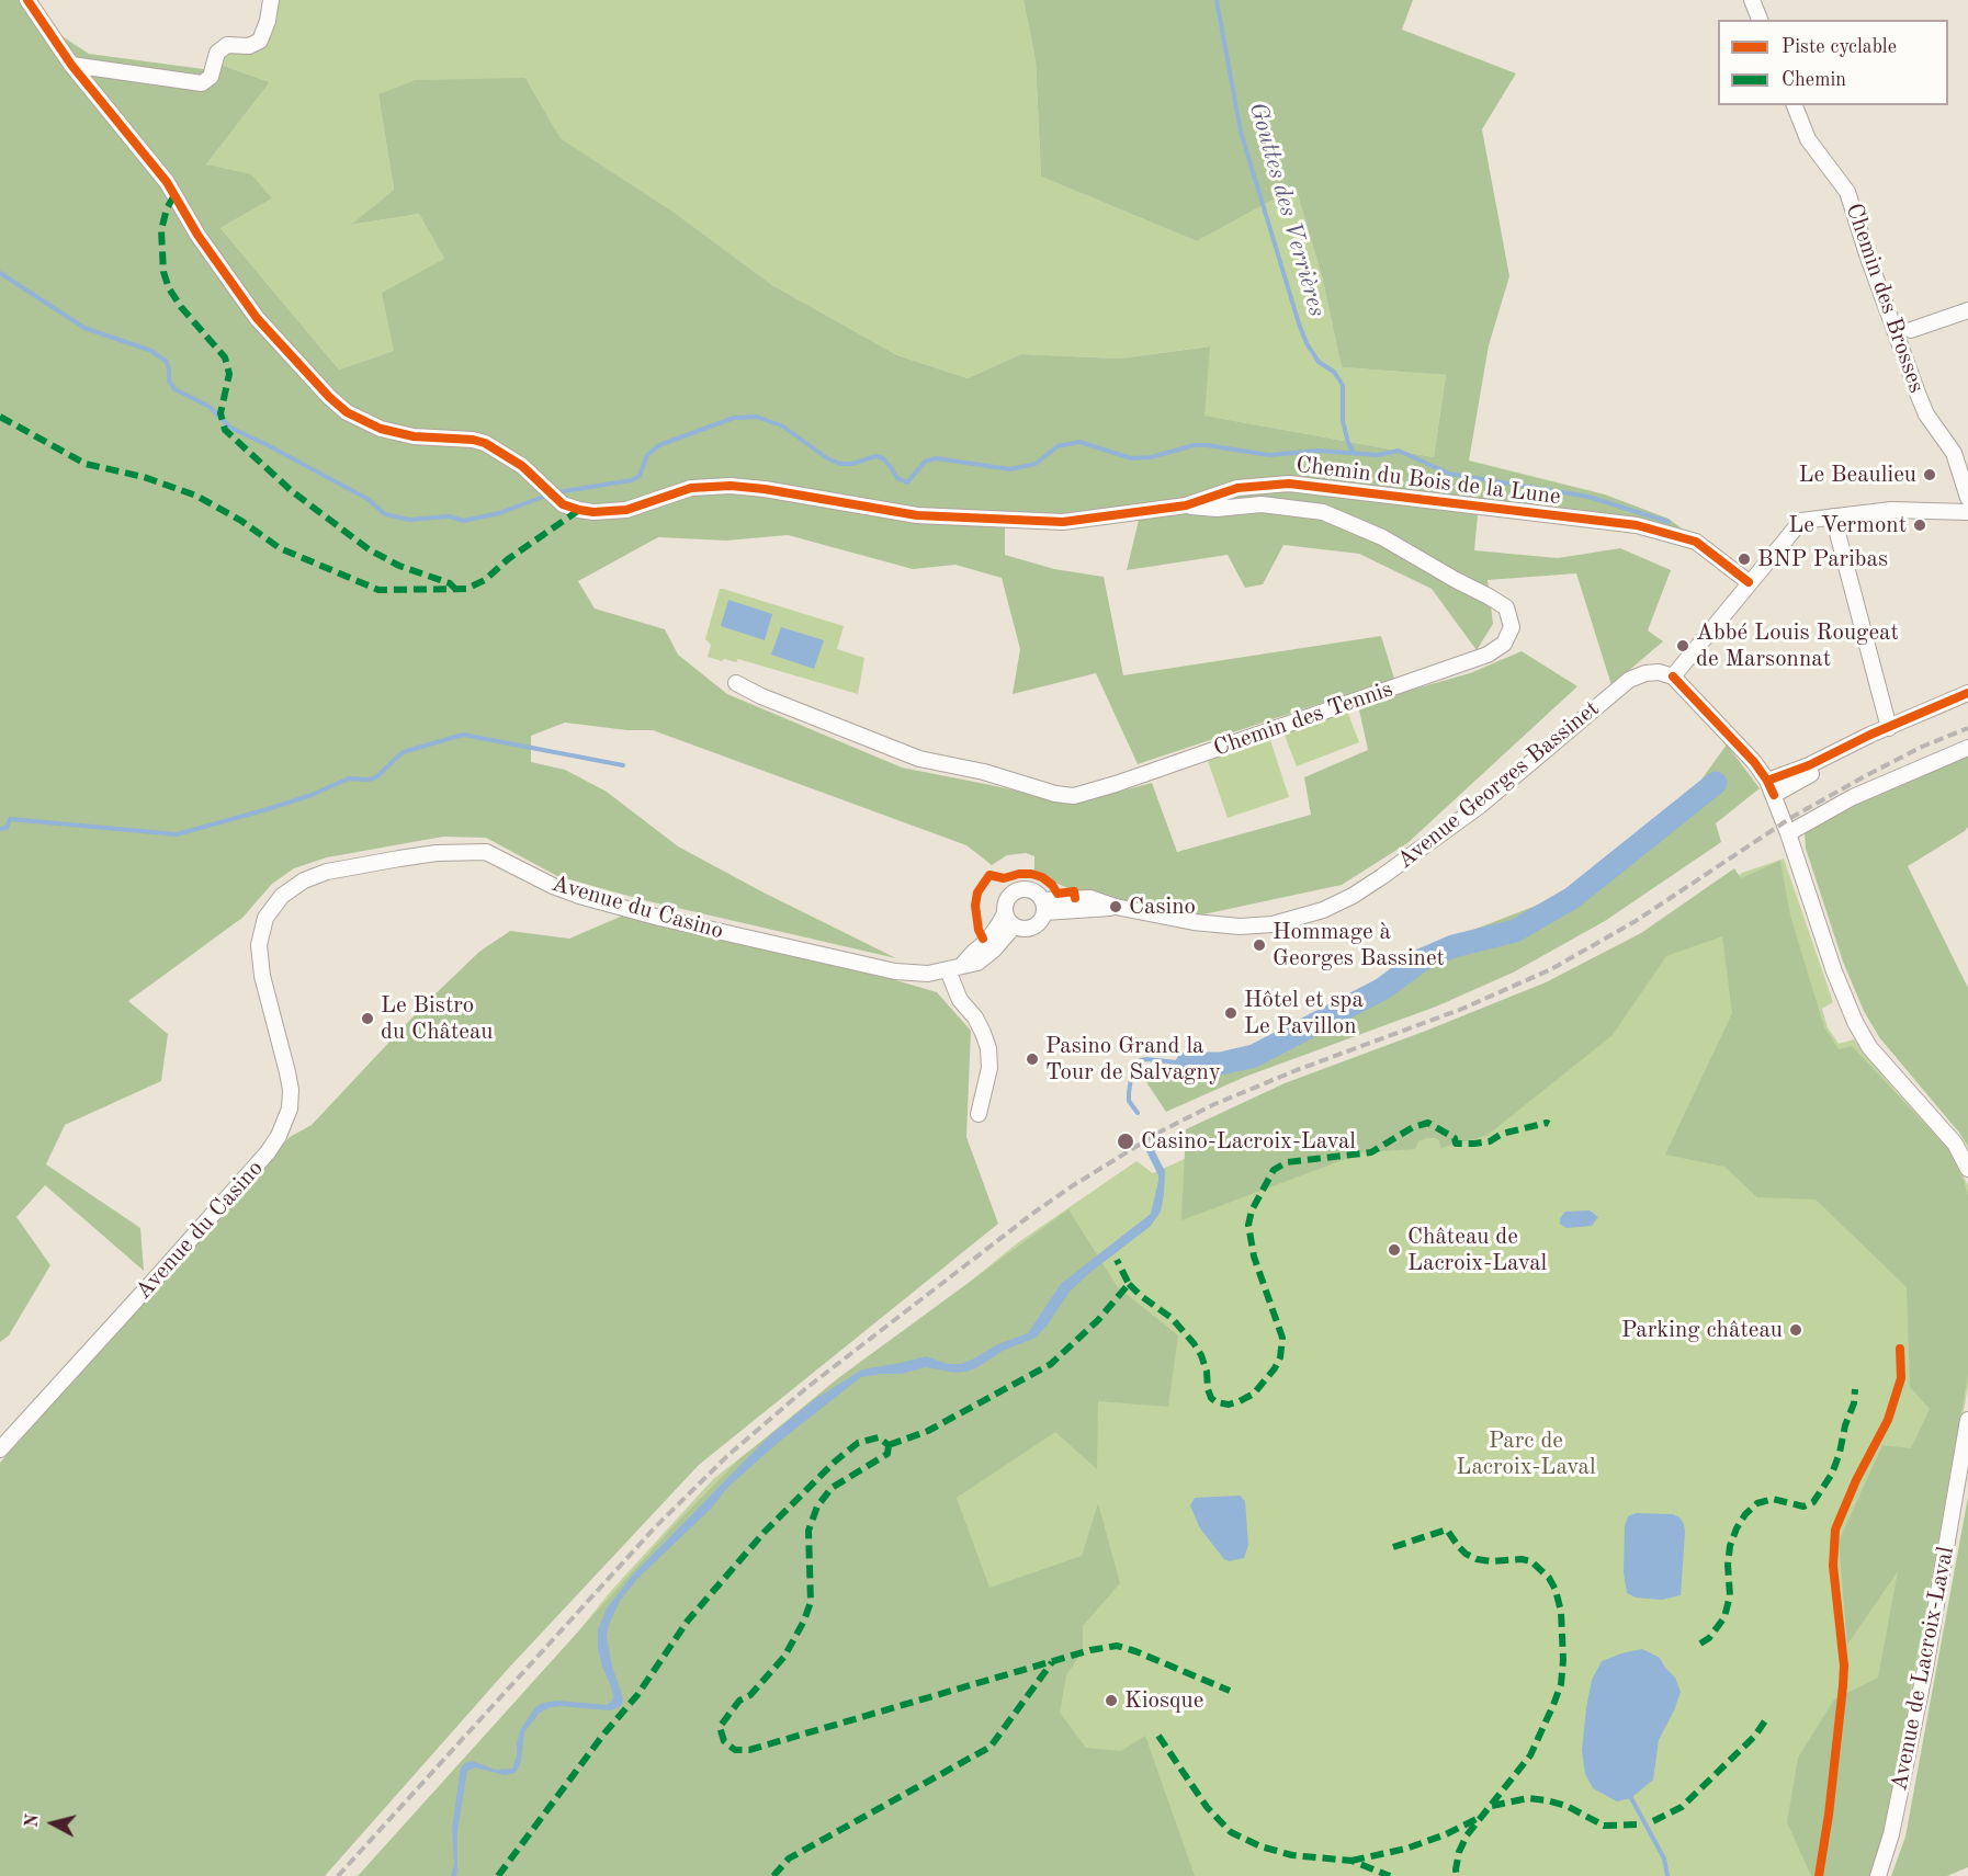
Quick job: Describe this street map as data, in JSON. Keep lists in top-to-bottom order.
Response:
{
  "streets": {
    "street": [
      "Chemin des Brosses",
      "Chemin du Bois de la Lune",
      "Chemin des Tennis",
      "Avenue Georges Bassinet",
      "Avenue du Casino",
      "Avenue de Lacroix-Laval"
    ]
  },
  "crossings": [
    ["Chemin du Bois de la Lune", "Chemin des Tennis"],
    ["Avenue Georges Bassinet", "Avenue du Casino"]
  ],
  "water": ["Gouttes des Verrières"],
  "parks": ["Parc de Lacroix-Laval"],
  "places": [
    "Le Beaulieu",
    "Le Vermont",
    "BNP Paribas",
    "Abbé Louis Rougeat de Marsonnat",
    "Casino",
    "Hommage à Georges Bassinet",
    "Hôtel et spa Le Pavillon",
    "Le Bistro du Château",
    "Pasino Grand la Tour de Salvagny",
    "Casino-Lacroix-Laval",
    "Château de Lacroix-Laval",
    "Parking château",
    "Kiosque"
  ],
  "legend": ["Piste cyclable", "Chemin"],
  "north": "left"
}
